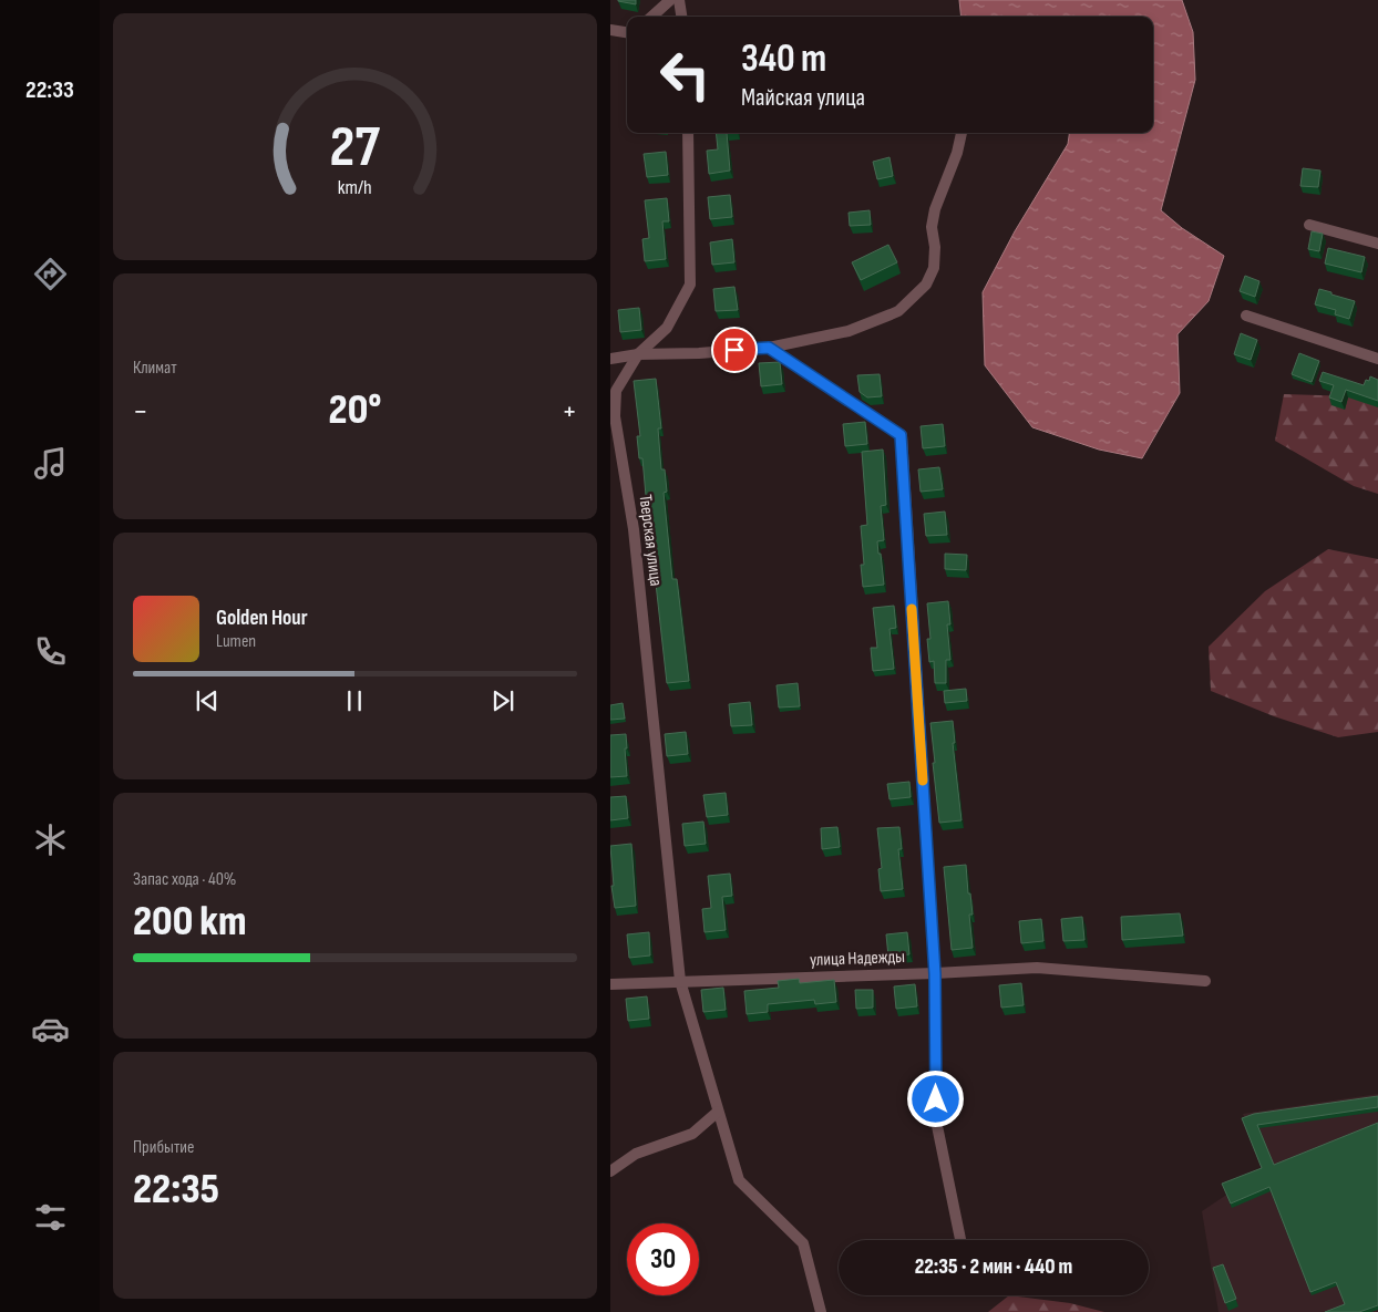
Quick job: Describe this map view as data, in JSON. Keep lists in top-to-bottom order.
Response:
{
  "streets": {
    "street": ["Тверская улица", "улица Надежды"]
  },
  "crossings": [
    ["Тверская улица", "улица Надежды"]
  ],
  "page": {
    "tabs": "22:33",
    "turn": ["340 m", "Майская улица"],
    "tile": [
      "Климат",
      ["Запас хода · 40%", "200 km"],
      ["Прибытие", "22:35"]
    ],
    "heat": ["−", "20°", "+"],
    "song": ["Golden Hour", "Lumen"],
    "limit": "30",
    "trip": "22:35 · 2 мин · 440 m",
    "gauge": ["27", "km/h"]
  }
}
